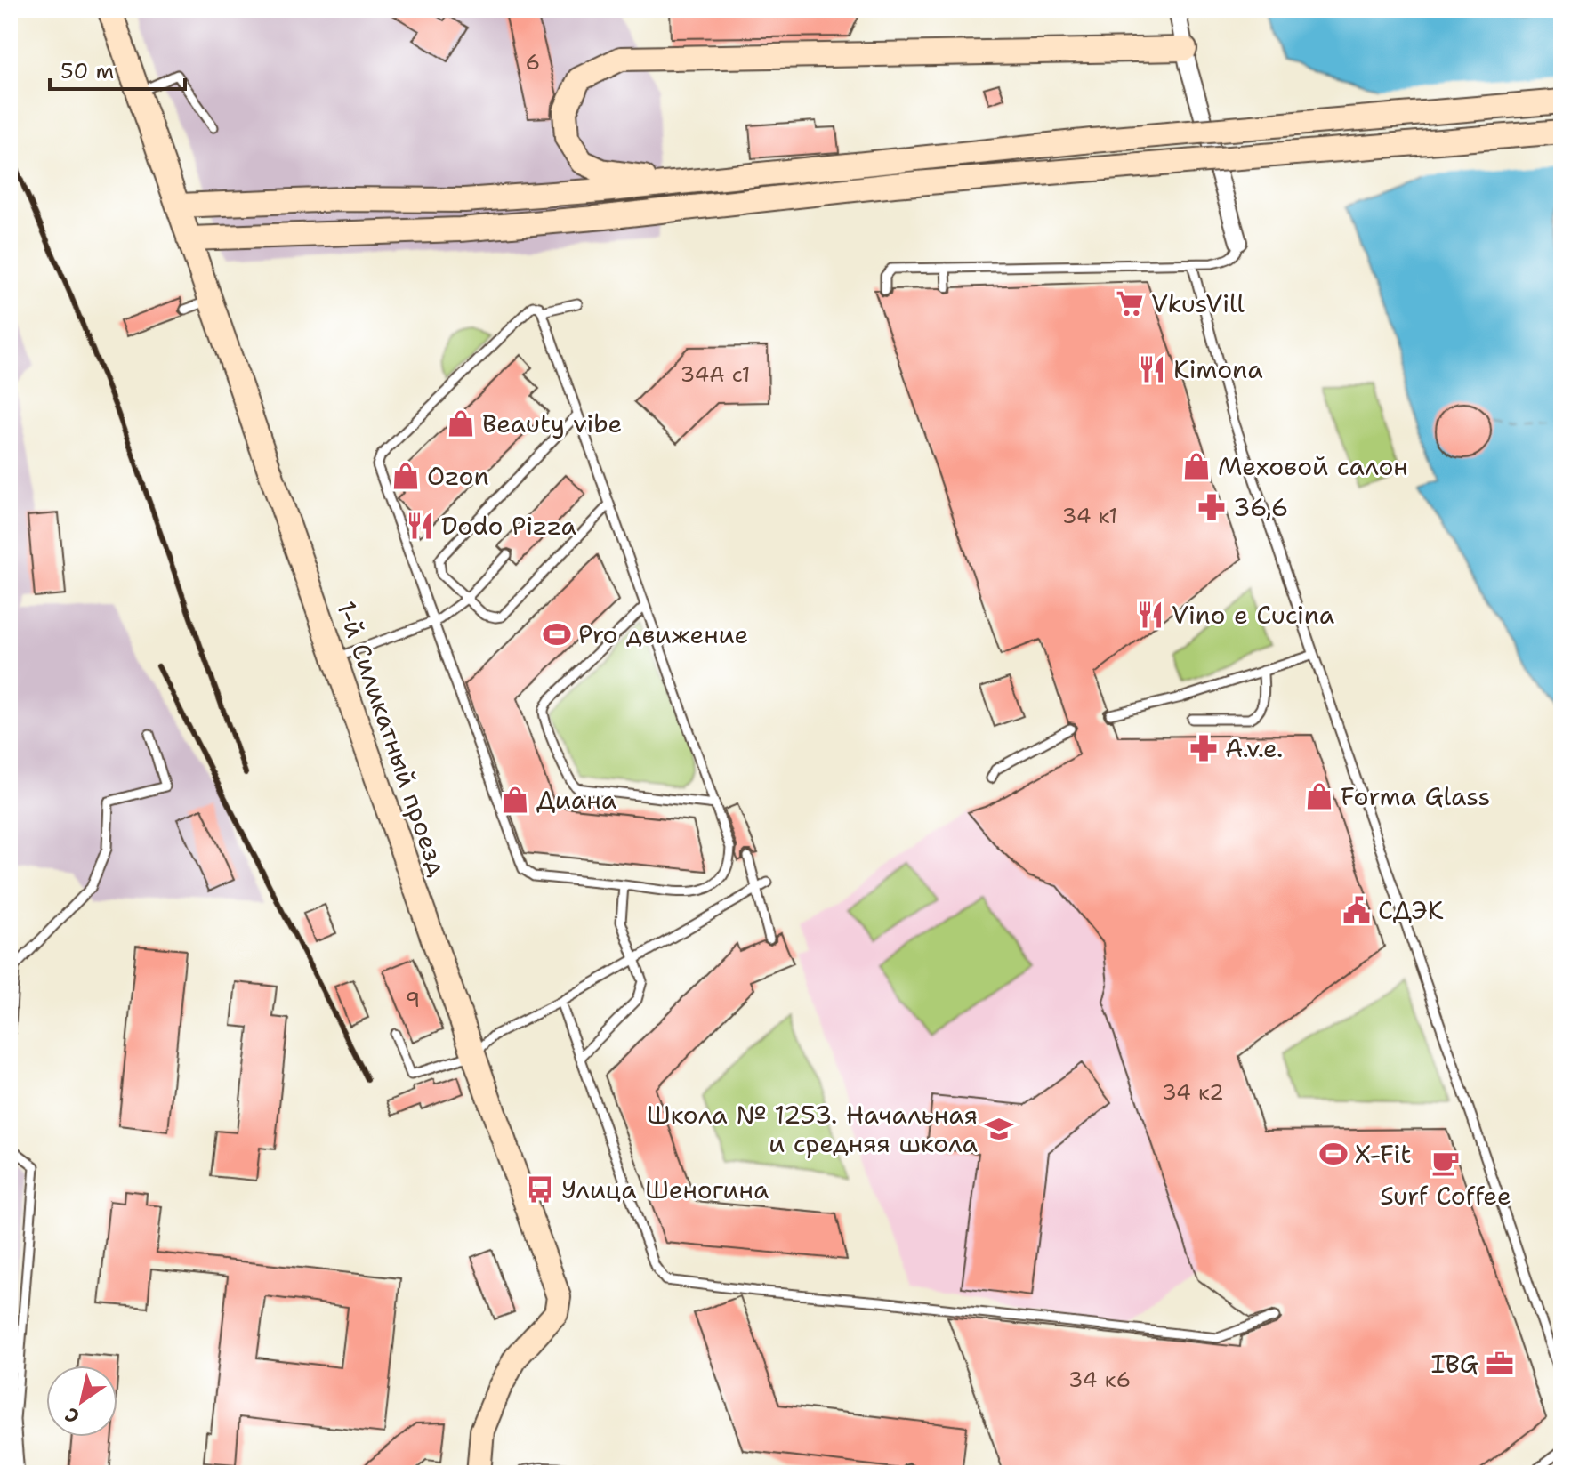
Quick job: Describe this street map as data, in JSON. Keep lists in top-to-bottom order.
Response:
{
  "streets": {
    "street": ["1-й Силикатный проезд"]
  },
  "places": {
    "supermarket": ["VkusVill"],
    "restaurant": ["Kimona", "Dodo Pizza", "Vino e Cucina"],
    "shop": [
      "Beauty vibe",
      "Меховой салон",
      "Ozon",
      "Forma Glass",
      "Диана"
    ],
    "pharmacy": ["36,6", "A.v.e."],
    "sports": ["Pro движение", "X-Fit"],
    "public building": ["СДЭК"],
    "school or university": ["Школа № 1253. Начальная и средняя школа"],
    "cafe": ["Surf Coffee"],
    "bus stop": ["Улица Шеногина"],
    "office": ["IBG"]
  },
  "house_numbers": [
    "6",
    "34А с1",
    "34 к1",
    "9",
    "34 к2",
    "34 к6"
  ],
  "scale_bar": "50 m",
  "north": "bottom left"
}
